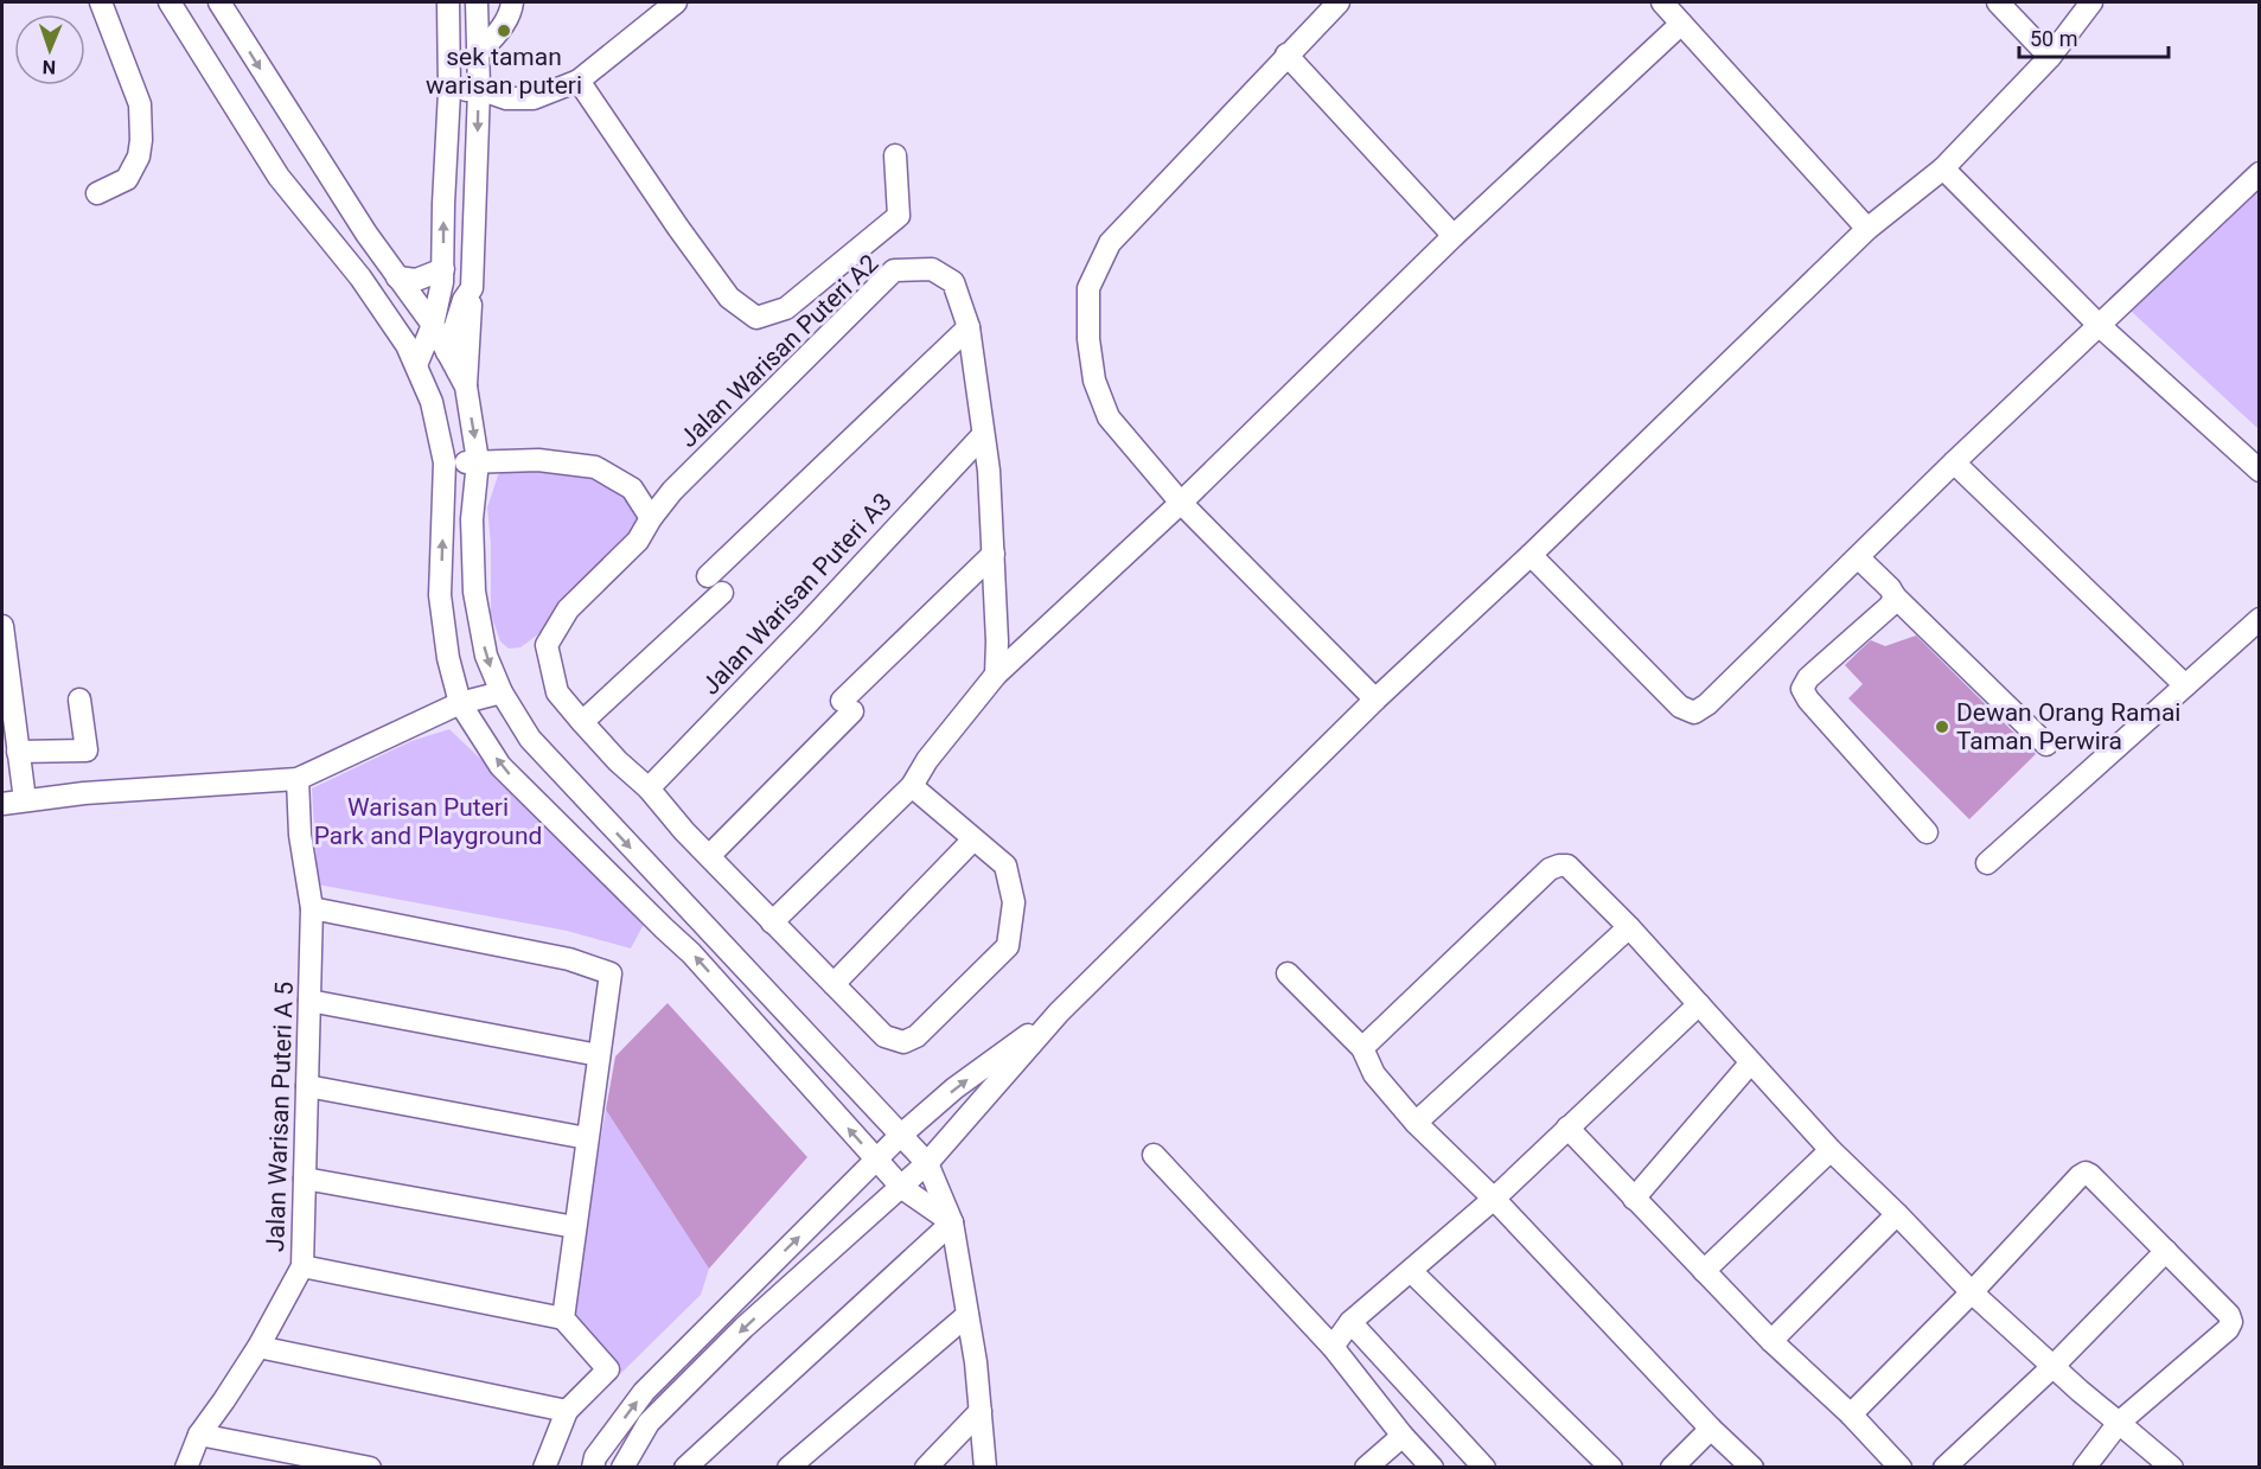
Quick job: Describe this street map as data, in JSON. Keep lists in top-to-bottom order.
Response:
{
  "streets": {
    "street": ["Jalan Warisan Puteri A2", "Jalan Warisan Puteri A3", "Jalan Warisan Puteri A 5"]
  },
  "crossings": [
    ["Jalan Warisan Puteri A2", "Jalan Warisan Puteri A3"]
  ],
  "parks": ["Warisan Puteri Park and Playground"],
  "places": ["sek taman warisan puteri", "Dewan Orang Ramai Taman Perwira"],
  "scale_bar": "50 m",
  "north": "bottom"
}
